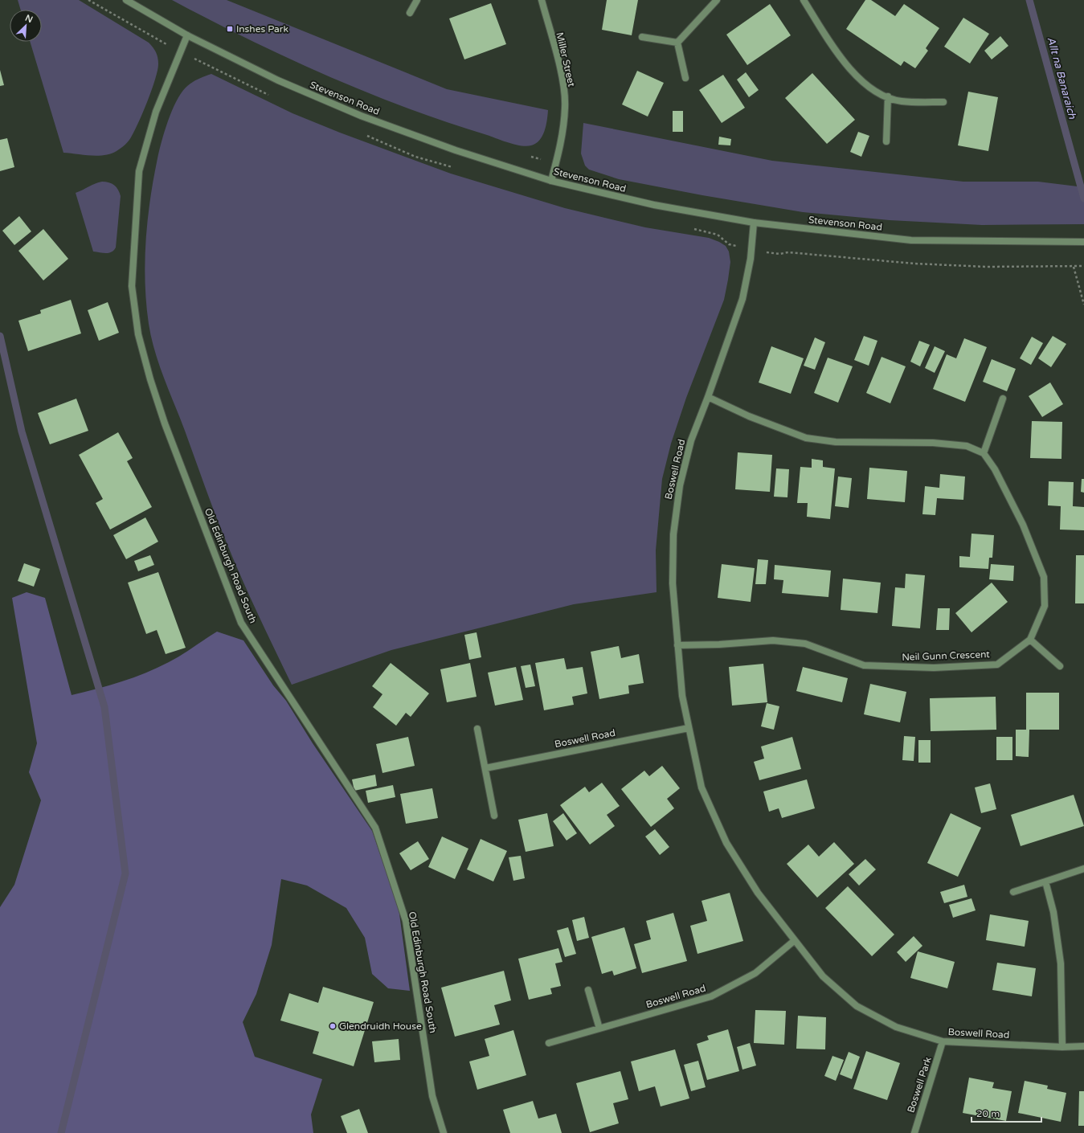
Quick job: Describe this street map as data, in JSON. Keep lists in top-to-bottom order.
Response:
{
  "streets": {
    "street": [
      "Miller Street",
      "Stevenson Road",
      "Boswell Road",
      "Old Edinburgh Road South",
      "Neil Gunn Crescent",
      "Boswell Park"
    ]
  },
  "crossings": [
    ["Miller Street", "Stevenson Road"],
    ["Stevenson Road", "Boswell Road"],
    ["Stevenson Road", "Old Edinburgh Road South"],
    ["Boswell Road", "Neil Gunn Crescent"],
    ["Boswell Road", "Boswell Park"]
  ],
  "water": ["Allt na Banaraich"],
  "places": {
    "transit": ["Inshes Park"],
    "other": ["Glendruidh House"]
  },
  "scale_bar": "20 m",
  "north": "top right"
}
